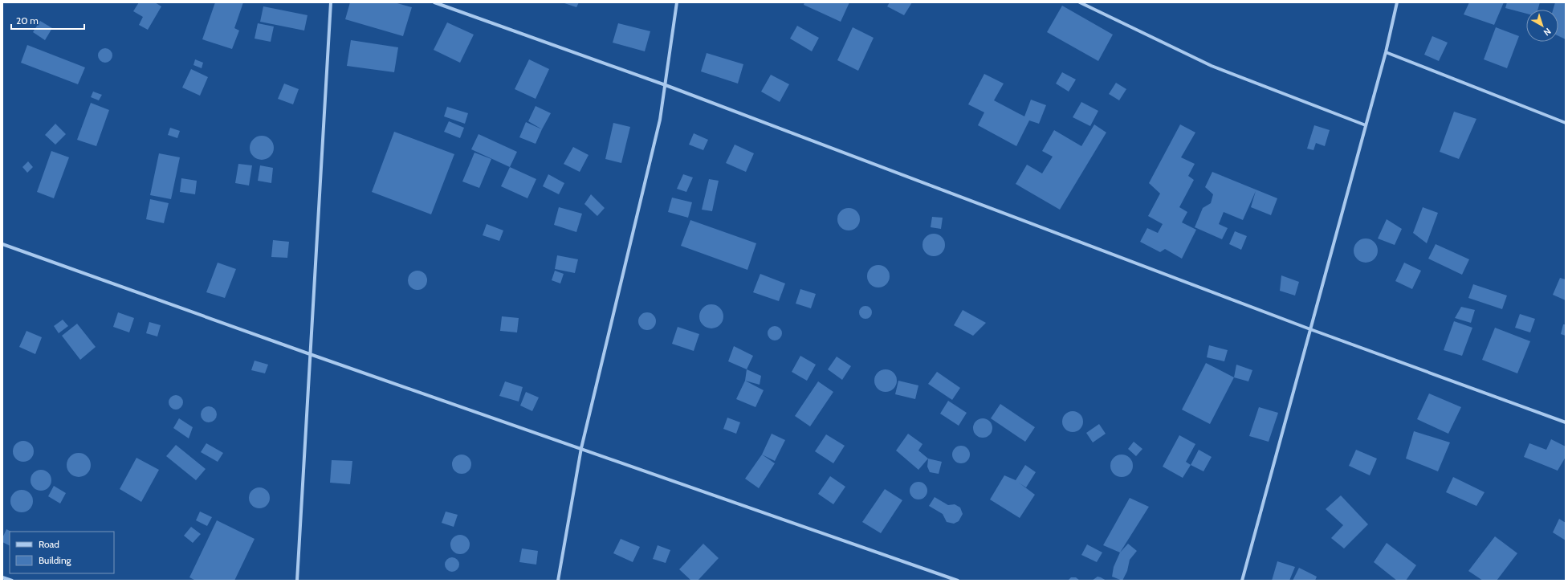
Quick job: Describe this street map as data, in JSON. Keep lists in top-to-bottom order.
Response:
{
  "legend": ["Road", "Building"],
  "scale_bar": "20 m",
  "north": "bottom right"
}
